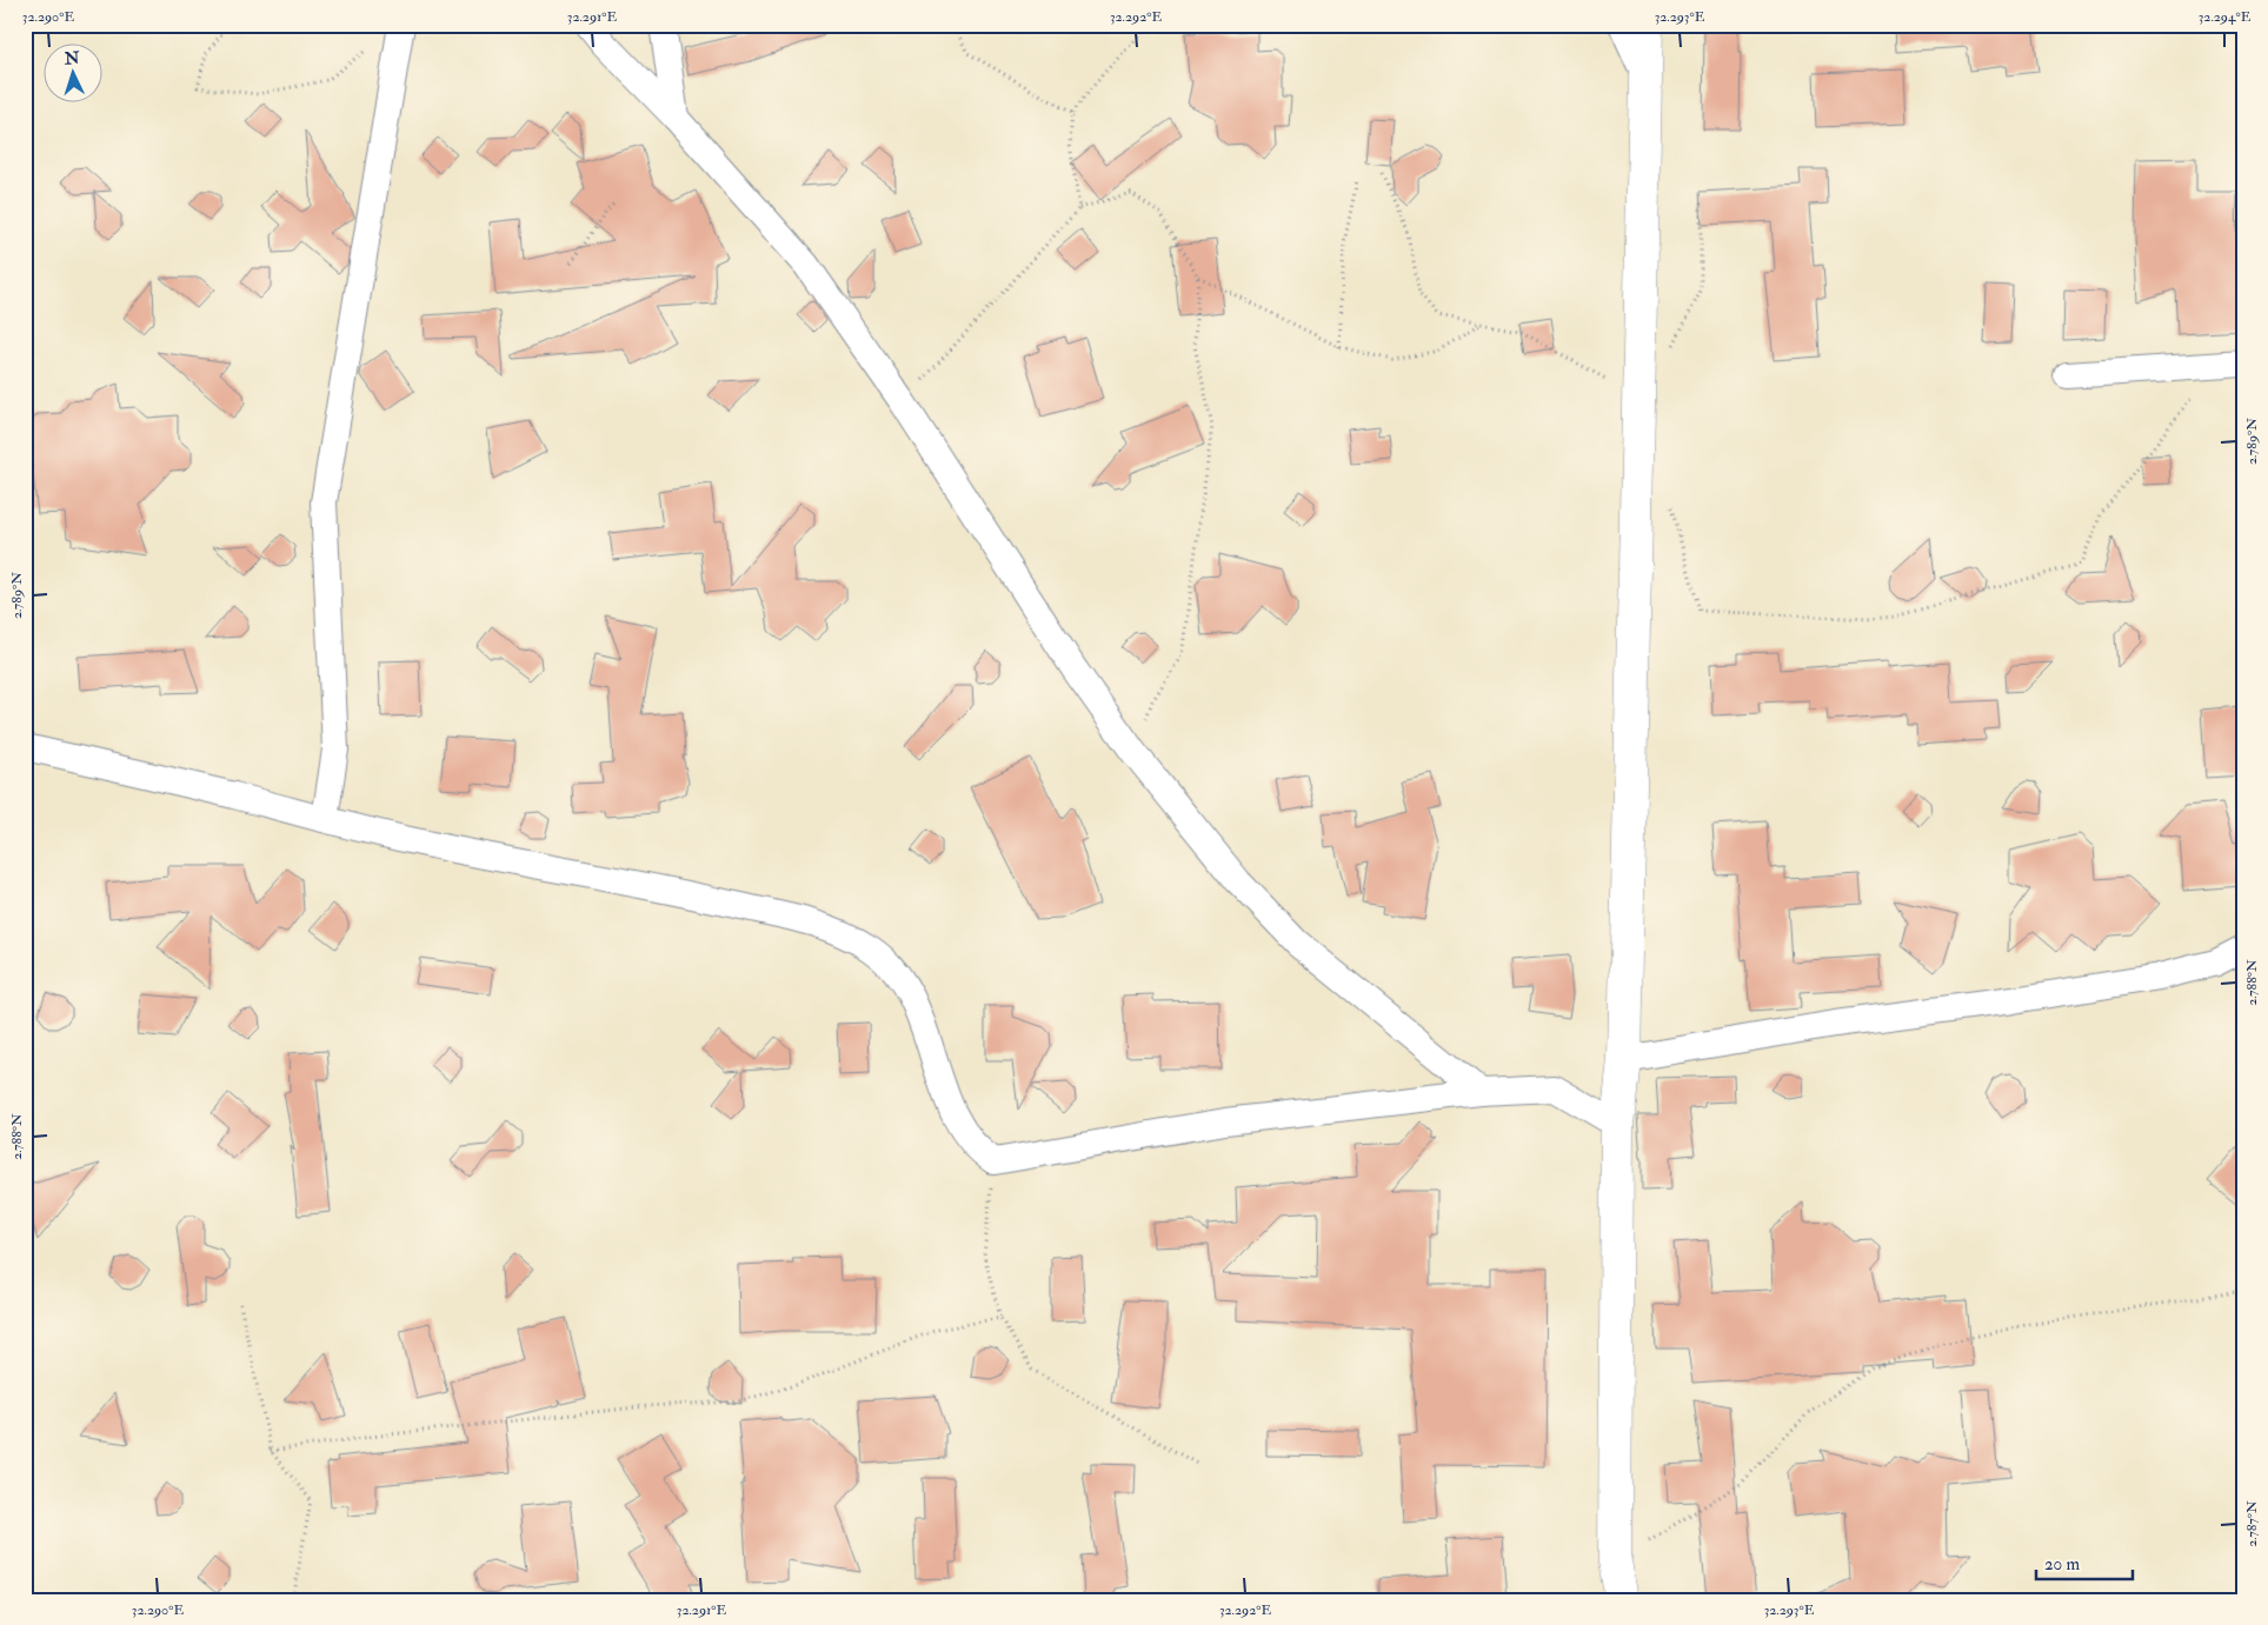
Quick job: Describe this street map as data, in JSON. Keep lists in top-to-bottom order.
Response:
{
  "scale_bar": "20 m",
  "north": "top",
  "coordinates": [
    "32.290°E",
    "32.291°E",
    "32.292°E",
    "32.293°E",
    "32.294°E",
    "2.789°N",
    "2.788°N",
    "2.787°N"
  ]
}
